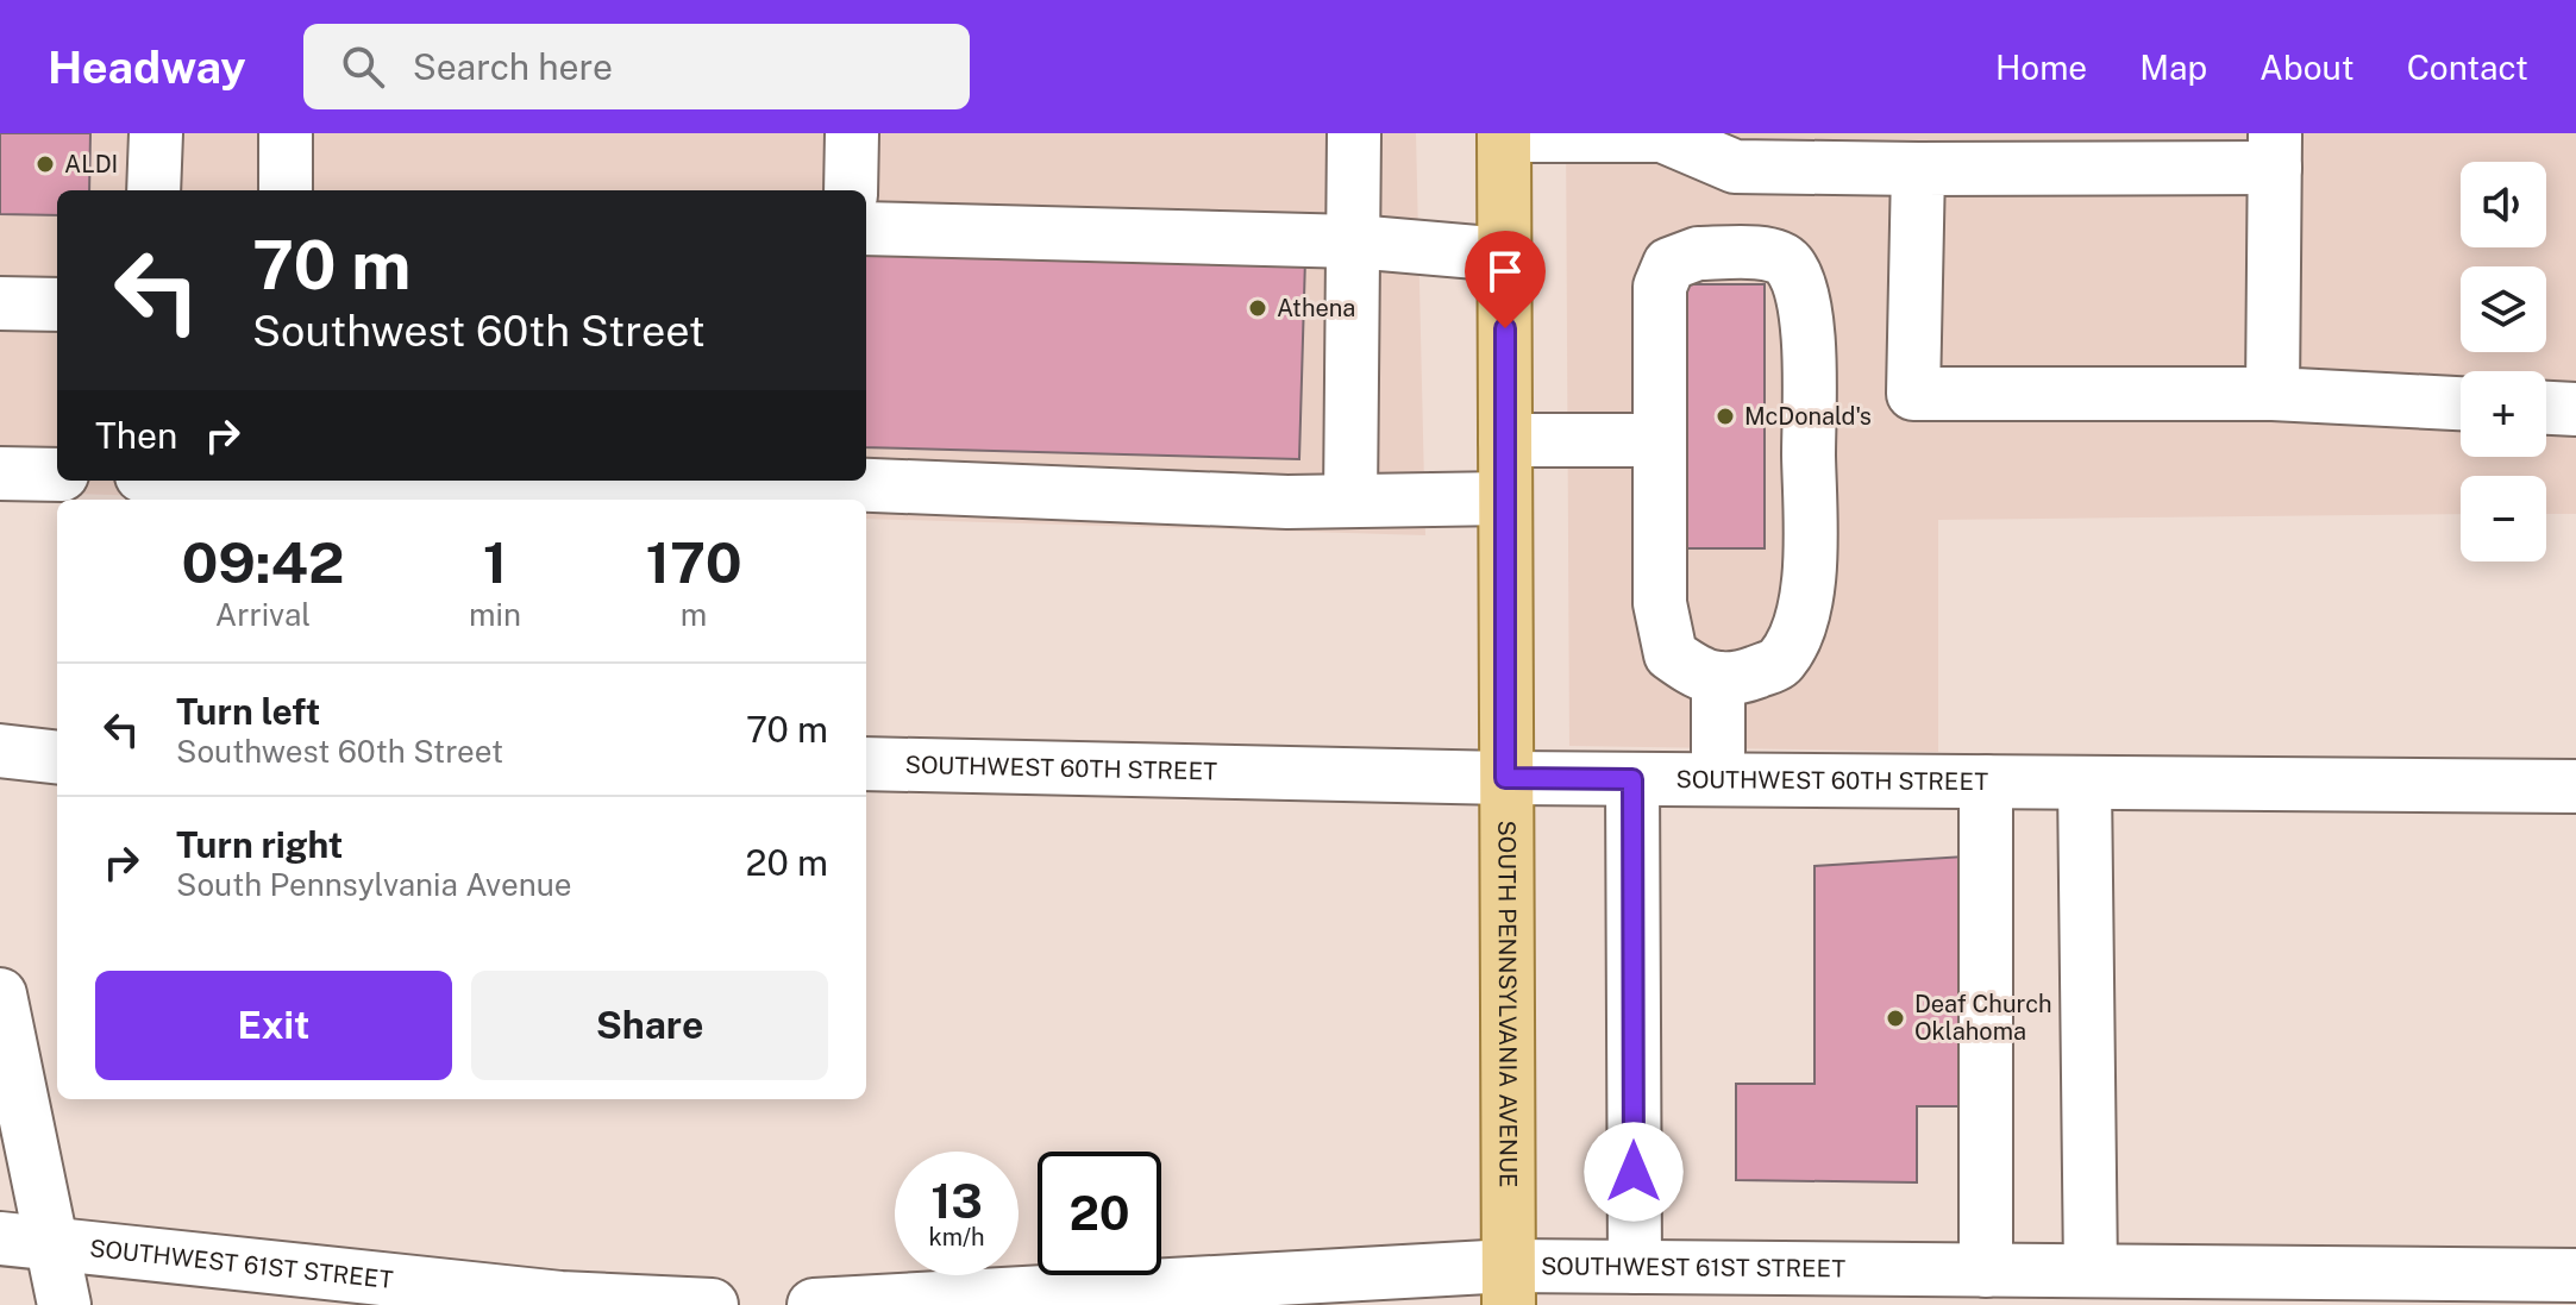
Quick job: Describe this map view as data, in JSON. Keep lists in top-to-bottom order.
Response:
{
  "streets": {
    "main road": ["SOUTH PENNSYLVANIA AVENUE"],
    "street": ["SOUTHWEST 60TH STREET", "SOUTHWEST 61ST STREET"]
  },
  "crossings": [
    ["SOUTHWEST 60TH STREET", "SOUTH PENNSYLVANIA AVENUE"],
    ["SOUTH PENNSYLVANIA AVENUE", "SOUTHWEST 61ST STREET"]
  ],
  "places": [
    "ALDI",
    "Athena",
    "McDonald's",
    "Deaf Church Oklahoma"
  ],
  "page": {
    "header": "Headway",
    "search": "Search here",
    "nav": [
      "Home",
      "Map",
      "About",
      "Contact"
    ],
    "map_buttons": ["+", "−"],
    "turn": ["70 m", "Southwest 60th Street"],
    "then": "Then",
    "eta": [
      "09:42",
      "Arrival",
      "1",
      "min",
      "170",
      "m"
    ],
    "list": [
      {
        "name": "Turn left",
        "note": "Southwest 60th Street",
        "value": "70 m"
      },
      {
        "name": "Turn right",
        "note": "South Pennsylvania Avenue",
        "value": "20 m"
      }
    ],
    "buttons": ["Exit", "Share"],
    "speed": "13 km/h",
    "limit": "20"
  }
}
